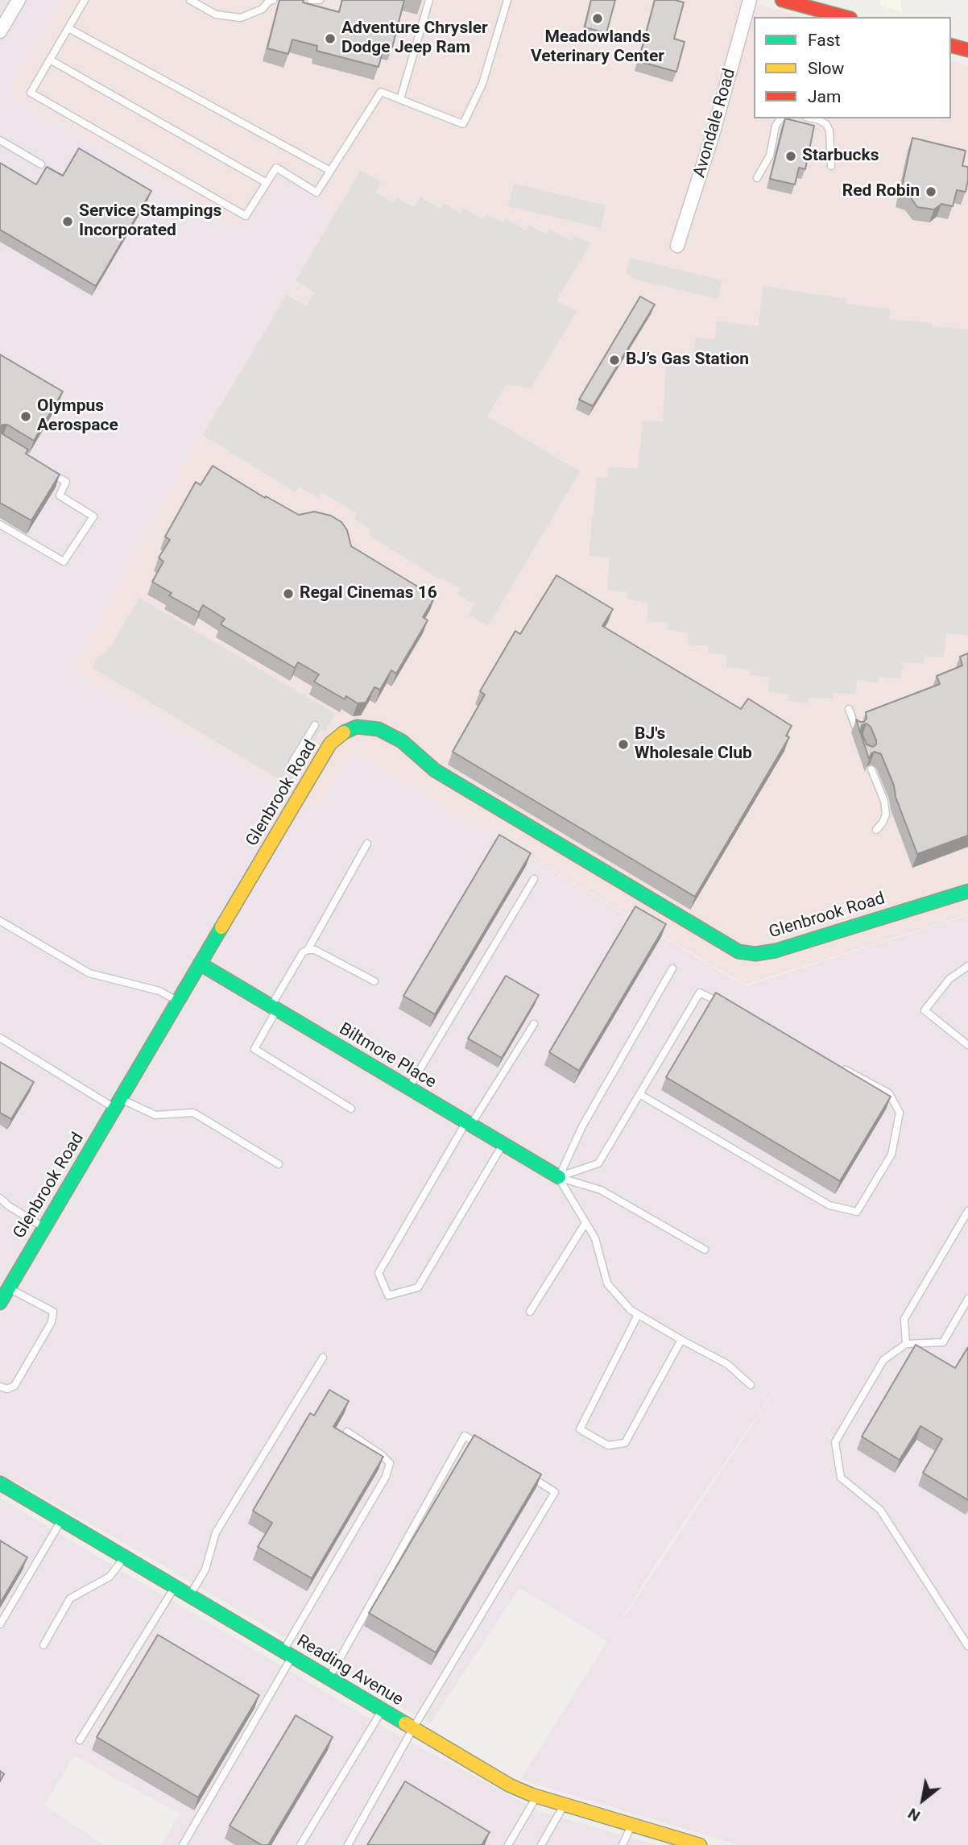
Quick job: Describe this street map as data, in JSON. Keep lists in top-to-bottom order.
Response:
{
  "streets": {
    "street": [
      "Avondale Road",
      "Glenbrook Road",
      "Biltmore Place",
      "Reading Avenue"
    ]
  },
  "crossings": [
    ["Glenbrook Road", "Biltmore Place"]
  ],
  "places": [
    "Meadowlands Veterinary Center",
    "Adventure Chrysler Dodge Jeep Ram",
    "Starbucks",
    "Red Robin",
    "Service Stampings Incorporated",
    "BJ’s Gas Station",
    "Olympus Aerospace",
    "Regal Cinemas 16",
    "BJ's Wholesale Club"
  ],
  "legend": ["Fast", "Slow", "Jam"],
  "north": "bottom left"
}
